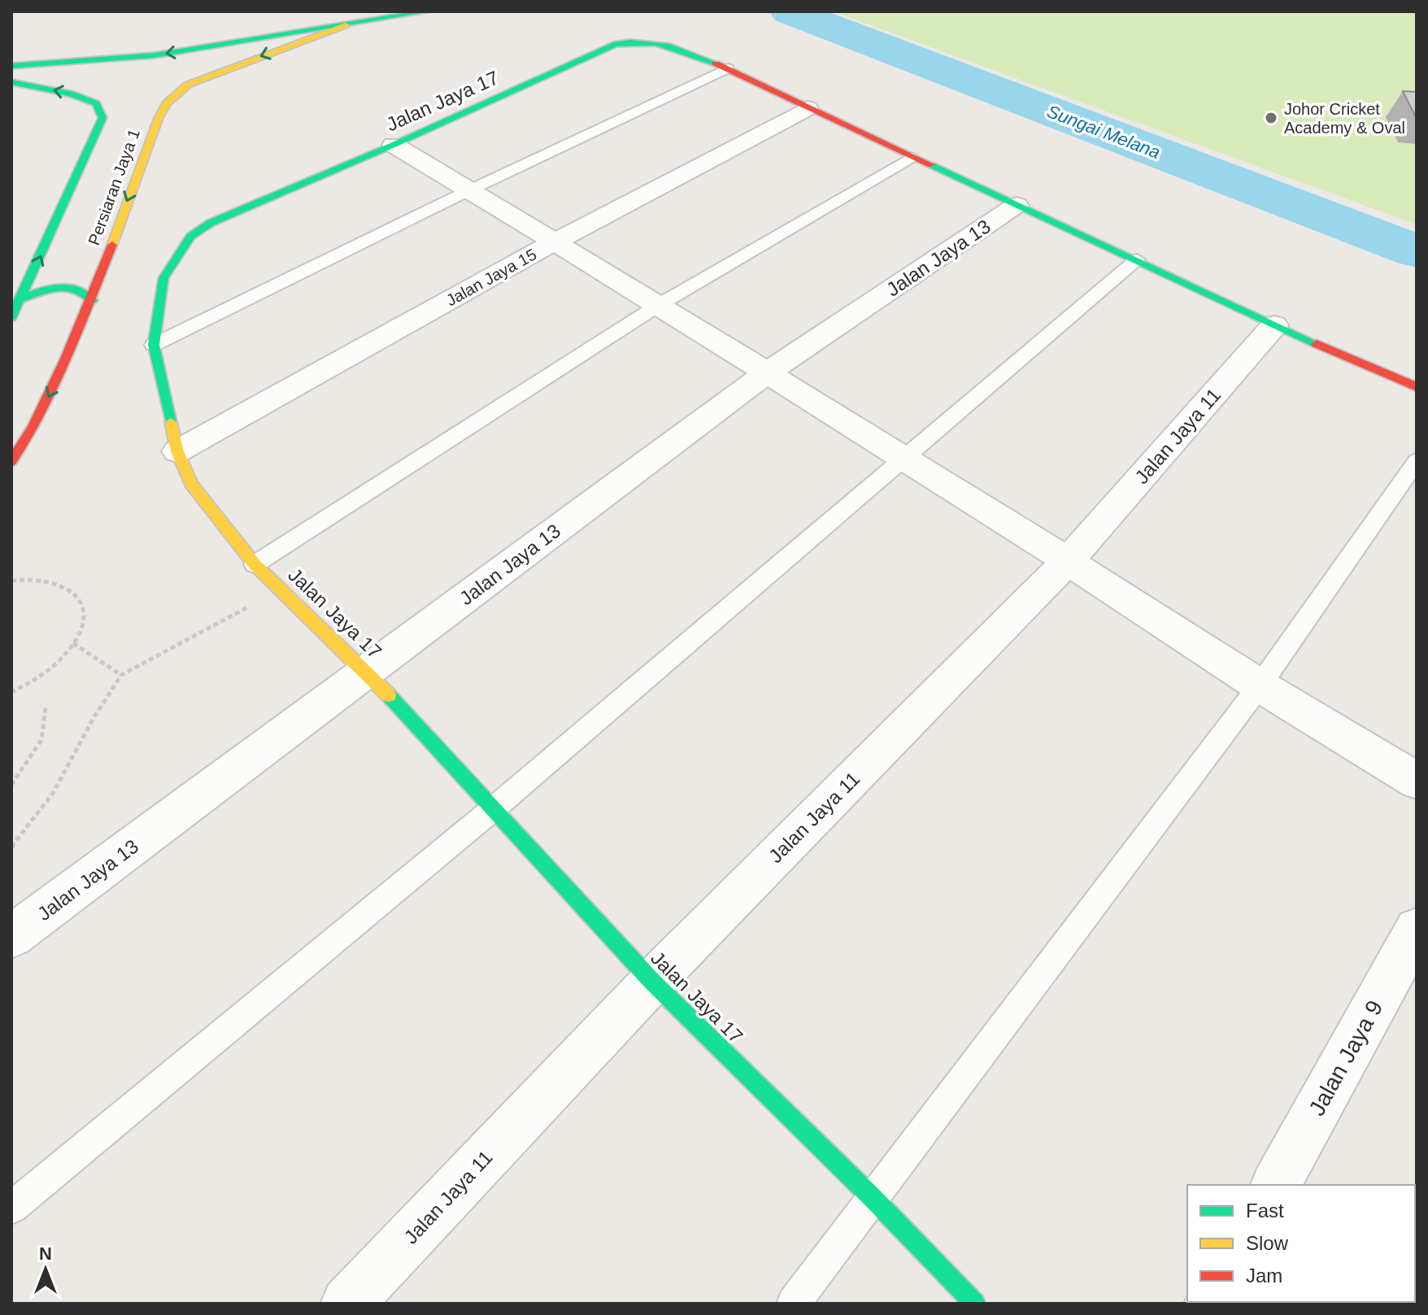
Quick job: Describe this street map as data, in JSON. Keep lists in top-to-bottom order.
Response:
{
  "streets": {
    "street": [
      "Jalan Jaya 17",
      "Persiaran Jaya 1",
      "Jalan Jaya 13",
      "Jalan Jaya 15",
      "Jalan Jaya 11",
      "Jalan Jaya 9"
    ]
  },
  "crossings": [
    ["Jalan Jaya 17", "Jalan Jaya 13"],
    ["Jalan Jaya 17", "Jalan Jaya 15"],
    ["Jalan Jaya 17", "Jalan Jaya 11"]
  ],
  "water": ["Sungai Melana"],
  "places": ["Johor Cricket Academy & Oval"],
  "legend": ["Fast", "Slow", "Jam"],
  "north": "top"
}
